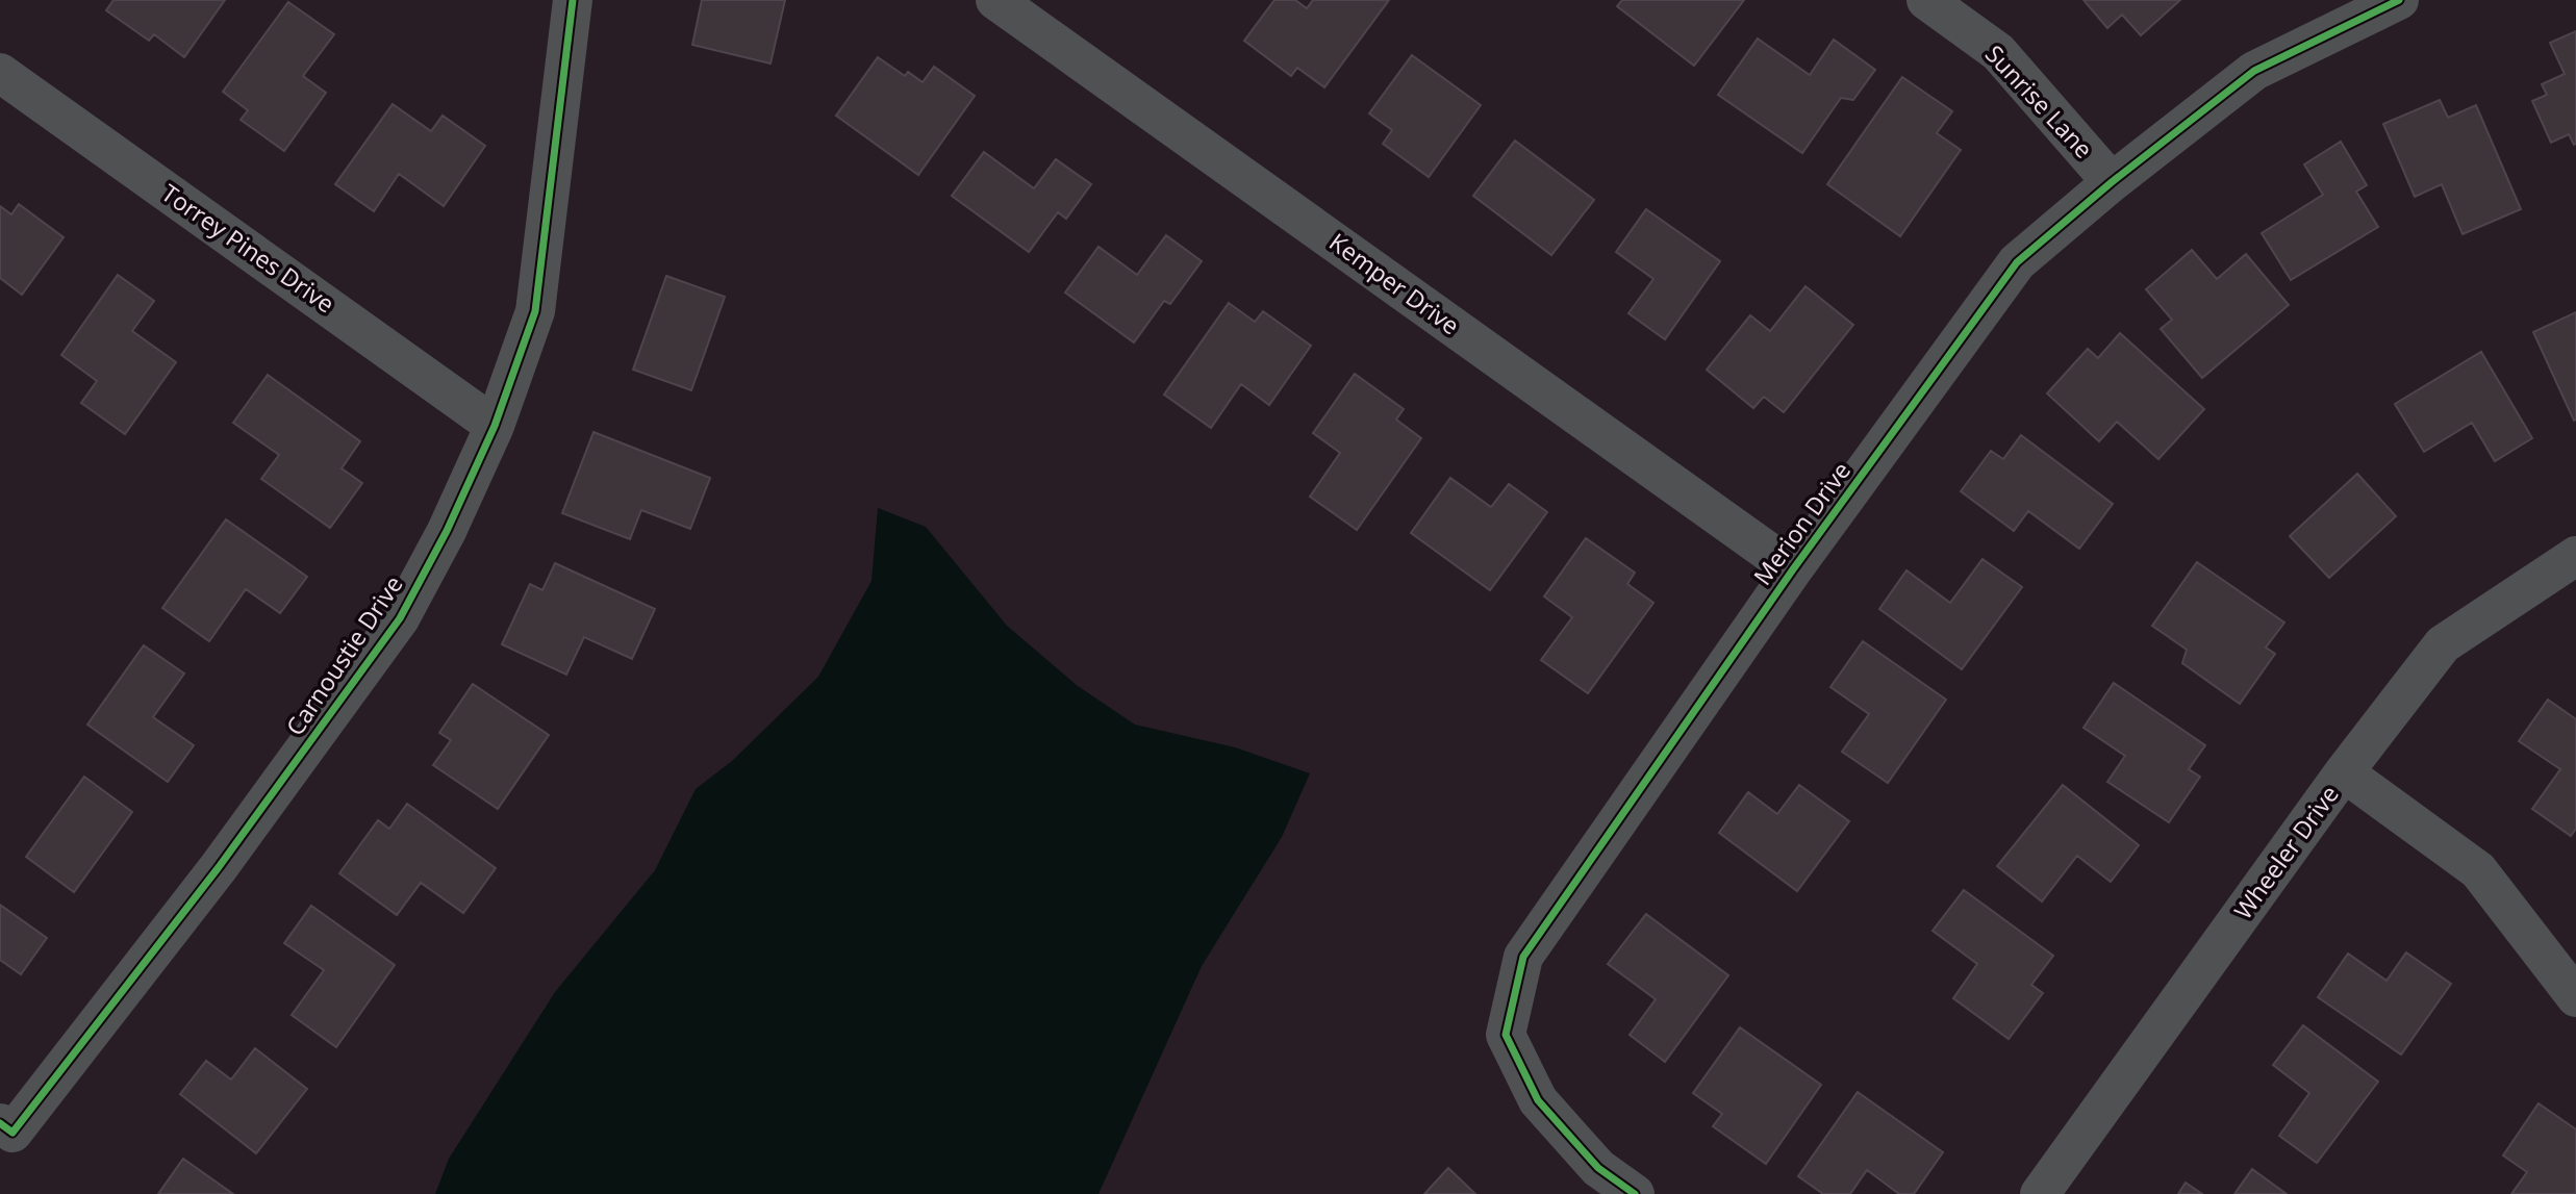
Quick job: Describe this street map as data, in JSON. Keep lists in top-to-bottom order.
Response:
{
  "streets": {
    "street": [
      "Sunrise Lane",
      "Torrey Pines Drive",
      "Kemper Drive",
      "Merion Drive",
      "Carnoustie Drive",
      "Wheeler Drive"
    ]
  },
  "crossings": [
    ["Sunrise Lane", "Merion Drive"],
    ["Torrey Pines Drive", "Carnoustie Drive"],
    ["Kemper Drive", "Merion Drive"]
  ]
}
